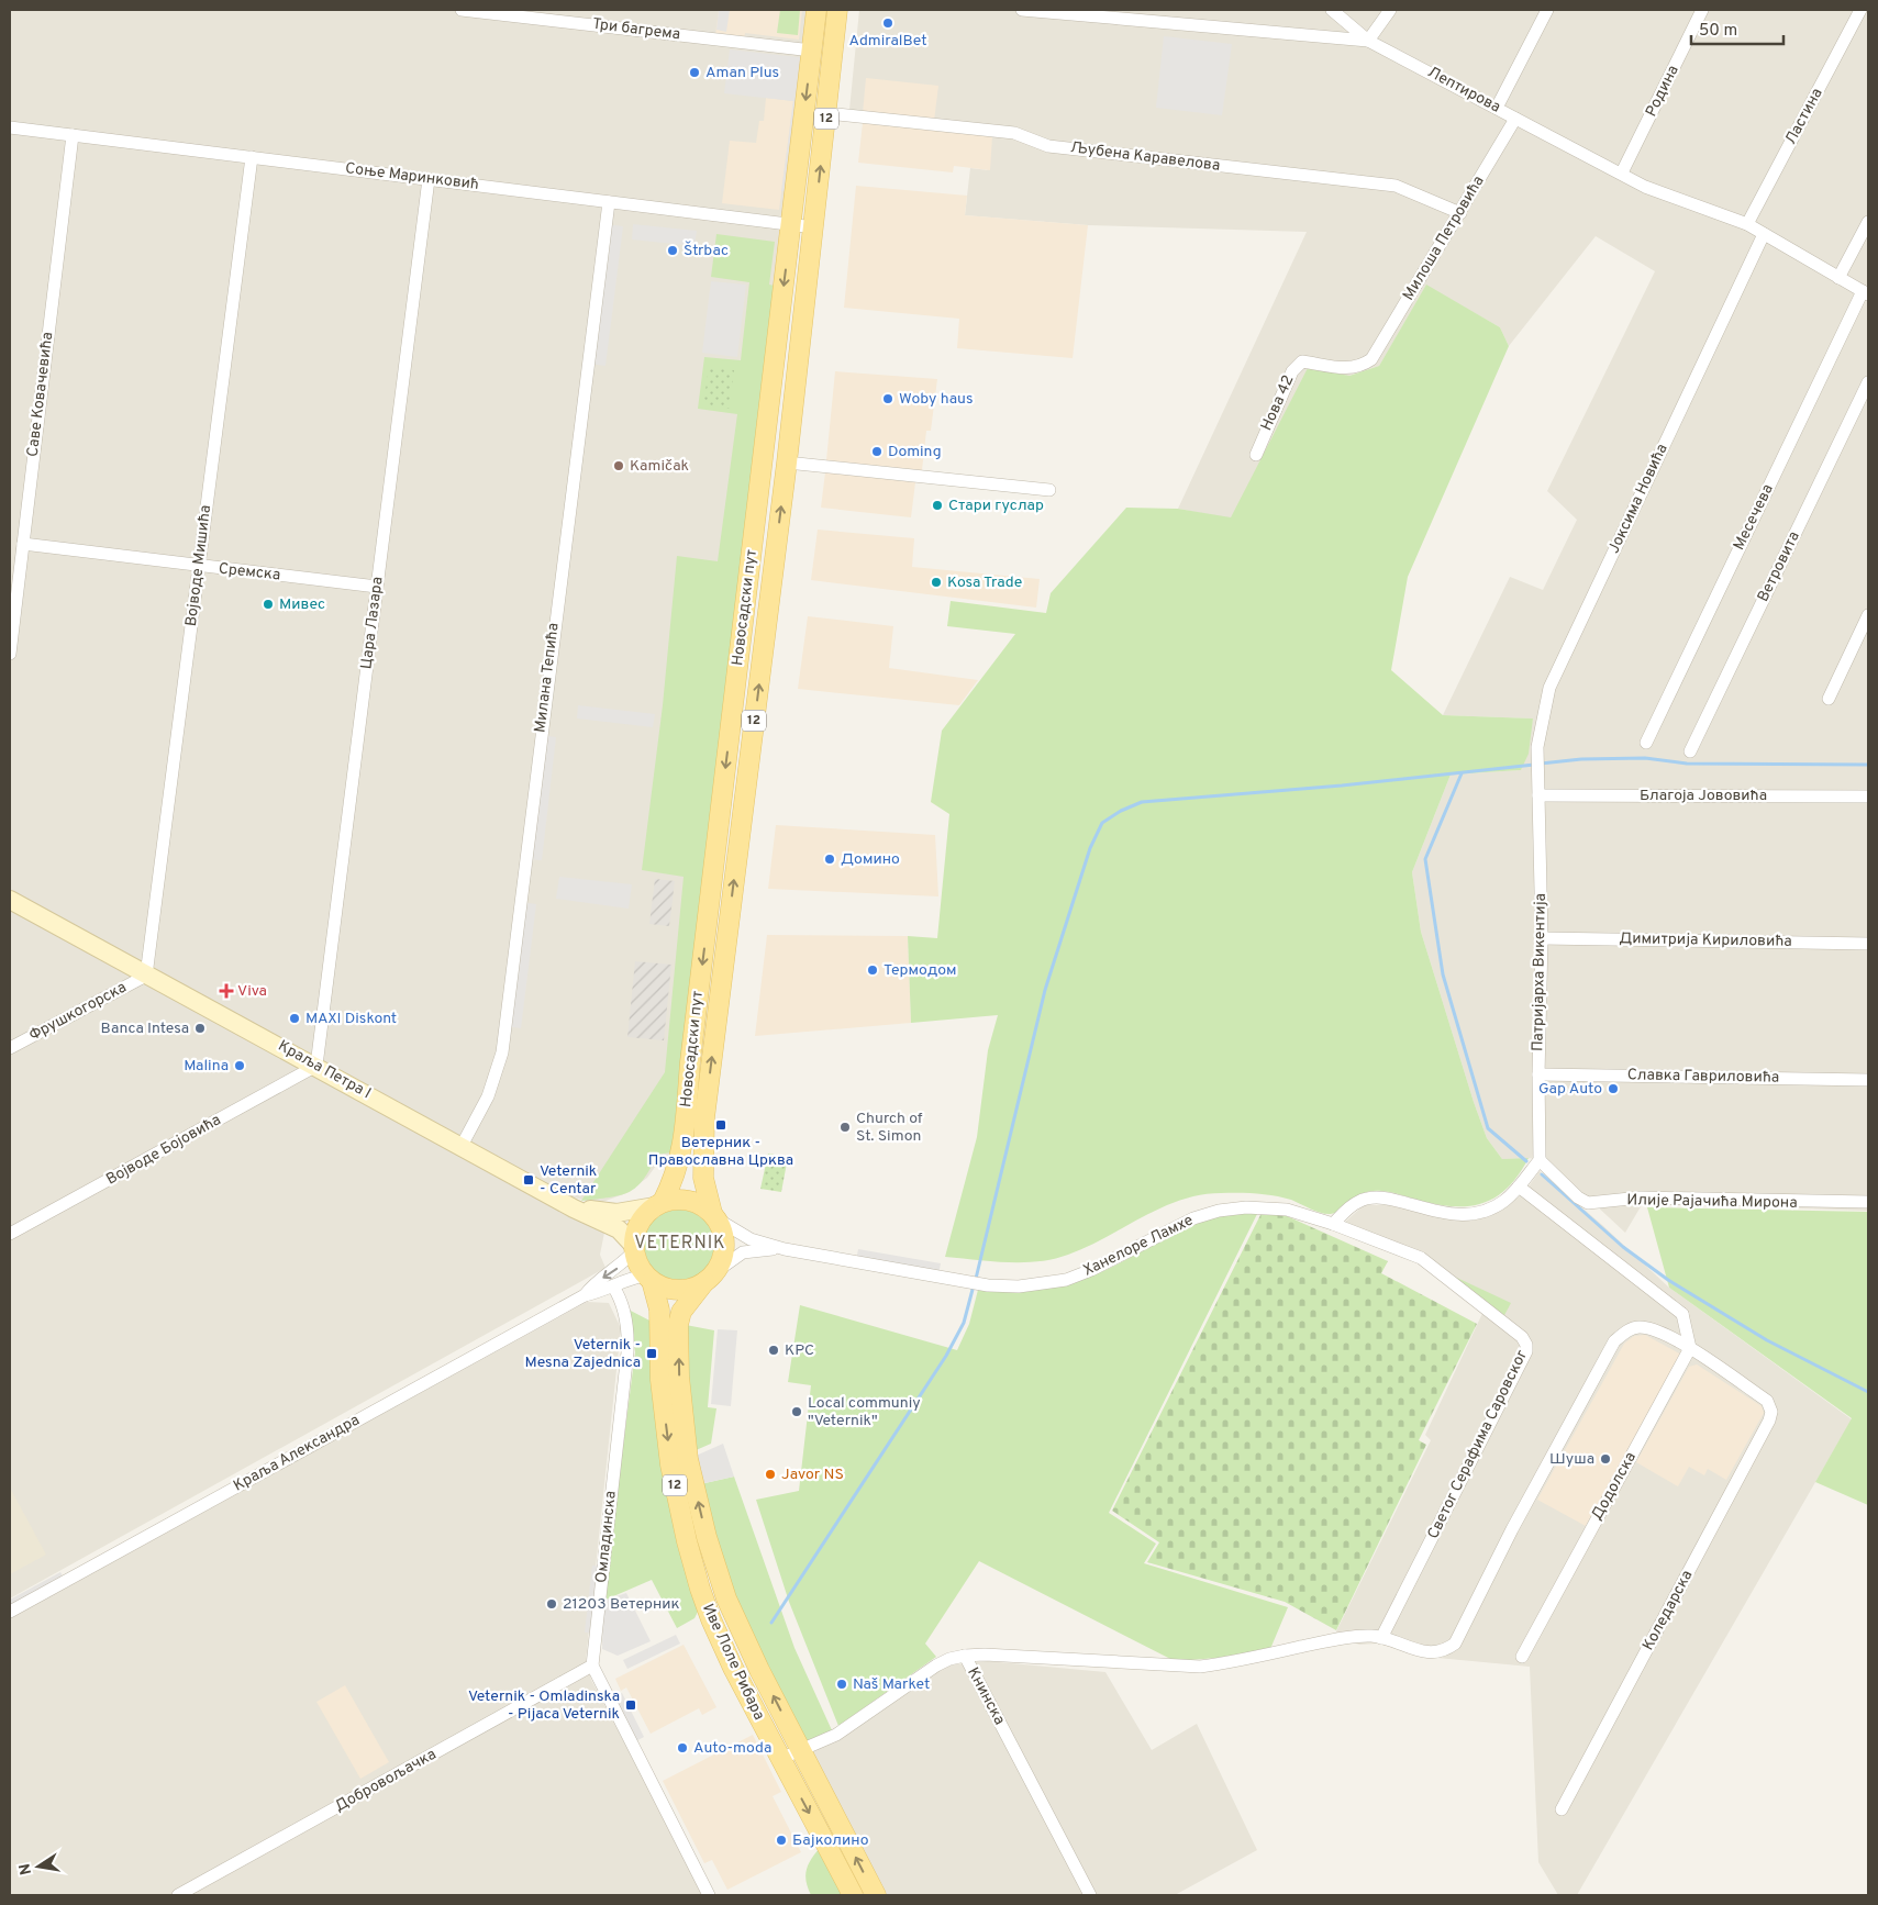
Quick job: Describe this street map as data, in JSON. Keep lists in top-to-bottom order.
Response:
{
  "streets": {
    "main road": ["12", "Новосадски пут", "Иве Лоле Рибара"],
    "street": [
      "Три багрема",
      "Лептирова",
      "Родина",
      "Ластина",
      "Љубена Каравелова",
      "Соње Маринковић",
      "Милоша Петровића",
      "Саве Ковачевића",
      "Нова 42",
      "Јоксима Новића",
      "Месечева",
      "Војводе Мишића",
      "Ветровита",
      "Сремска",
      "Цара Лазара",
      "Милана Тепића",
      "Благоја Јововића",
      "Димитрија Кириловића",
      "Патријарха Викентија",
      "Фрушкогорска",
      "Краља Петра I",
      "Славка Гавриловића",
      "Војводе Бојовића",
      "Илије Рајачића Мирона",
      "Ханелоре Ламхе",
      "Светог Серафима Саровског",
      "Краља Александра",
      "Додолска",
      "Омладинска",
      "Коледарска",
      "Книнска",
      "Добровољачка"
    ]
  },
  "crossings": [
    ["Три багрема", "Новосадски пут"],
    ["Лептирова", "Родина"],
    ["Лептирова", "Ластина"],
    ["Лептирова", "Милоша Петровића"],
    ["Лептирова", "Јоксима Новића"],
    ["Лептирова", "Месечева"],
    ["12", "Новосадски пут"],
    ["12", "Краља Петра I"],
    ["12", "Ханелоре Ламхе"],
    ["12", "Иве Лоле Рибара"],
    ["Љубена Каравелова", "Милоша Петровића"],
    ["Љубена Каравелова", "Новосадски пут"],
    ["Соње Маринковић", "Саве Ковачевића"],
    ["Соње Маринковић", "Војводе Мишића"],
    ["Соње Маринковић", "Новосадски пут"],
    ["Соње Маринковић", "Цара Лазара"],
    ["Соње Маринковић", "Милана Тепића"],
    ["Милоша Петровића", "Нова 42"],
    ["Саве Ковачевића", "Сремска"],
    ["Јоксима Новића", "Патријарха Викентија"],
    ["Војводе Мишића", "Сремска"],
    ["Војводе Мишића", "Фрушкогорска"],
    ["Војводе Мишића", "Краља Петра I"],
    ["Сремска", "Цара Лазара"],
    ["Новосадски пут", "Краља Петра I"],
    ["Новосадски пут", "Ханелоре Ламхе"],
    ["Новосадски пут", "Иве Лоле Рибара"],
    ["Цара Лазара", "Краља Петра I"],
    ["Цара Лазара", "Војводе Бојовића"],
    ["Милана Тепића", "Краља Петра I"],
    ["Благоја Јововића", "Патријарха Викентија"],
    ["Димитрија Кириловића", "Патријарха Викентија"],
    ["Патријарха Викентија", "Славка Гавриловића"],
    ["Патријарха Викентија", "Илије Рајачића Мирона"],
    ["Фрушкогорска", "Краља Петра I"],
    ["Краља Петра I", "Војводе Бојовића"],
    ["Краља Петра I", "Ханелоре Ламхе"],
    ["Краља Петра I", "Иве Лоле Рибара"],
    ["Ханелоре Ламхе", "Светог Серафима Саровског"],
    ["Ханелоре Ламхе", "Иве Лоле Рибара"],
    ["Додолска", "Коледарска"],
    ["Омладинска", "Добровољачка"],
    ["Иве Лоле Рибара", "Книнска"]
  ],
  "districts": ["VETERNIK"],
  "places": {
    "other": [
      "AdmiralBet",
      "Aman Plus",
      "Štrbac",
      "Woby haus",
      "Doming",
      "Kamičak",
      "Стари гуслар",
      "Kosa Trade",
      "Мивес",
      "Домино",
      "Термодом",
      "MAXI Diskont",
      "Banca Intesa",
      "Malina",
      "Gap Auto",
      "Church of St. Simon",
      "KPC",
      "Local communiy \"Veternik\"",
      "Шуша",
      "Javor NS",
      "21203 Ветерник",
      "Naš Market",
      "Auto-moda",
      "Бајколино"
    ],
    "health": ["Viva"],
    "transit": [
      "Ветерник - Православна Црква",
      "Veternik - Centar",
      "Veternik - Mesna Zajednica",
      "Veternik - Omladinska - Pijaca Veternik"
    ]
  },
  "scale_bar": "50 m",
  "north": "left"
}
